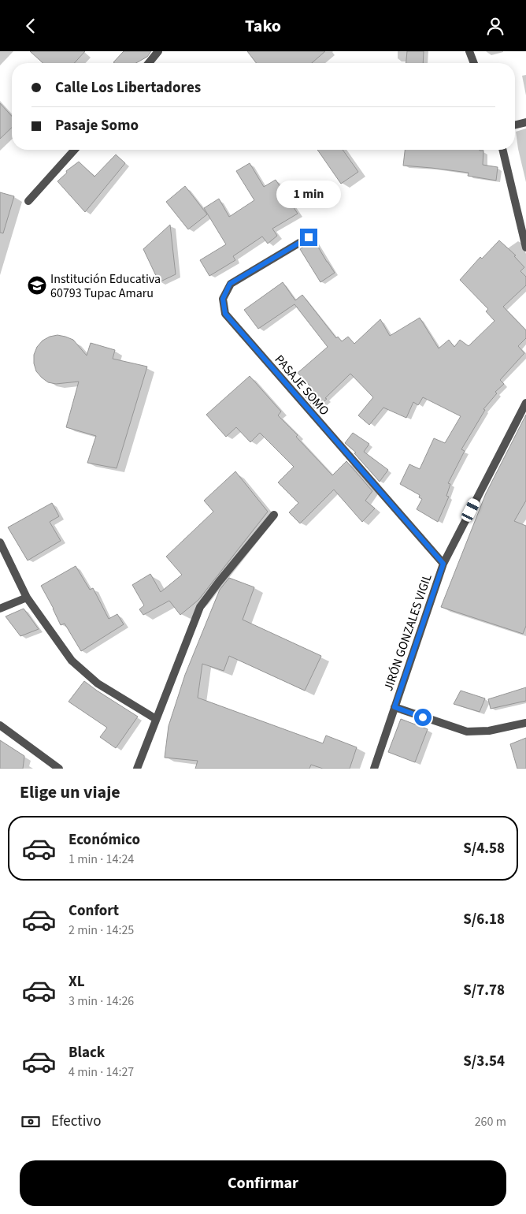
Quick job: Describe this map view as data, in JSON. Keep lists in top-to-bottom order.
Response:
{
  "streets": {
    "street": ["PASAJE SOMO", "JIRÓN GONZALES VIGIL"]
  },
  "crossings": [
    ["PASAJE SOMO", "JIRÓN GONZALES VIGIL"]
  ],
  "places": {
    "school or university": ["Institución Educativa 60793 Tupac Amaru"]
  },
  "page": {
    "header": "Tako",
    "banner": ["Calle Los Libertadores", "Pasaje Somo"],
    "bubble": "1 min",
    "heading": "Elige un viaje",
    "list": [
      {
        "name": "Económico",
        "note": "1 min · 14:24",
        "value": "S/4.58"
      },
      {
        "name": "Confort",
        "note": "2 min · 14:25",
        "value": "S/6.18"
      },
      {
        "name": "XL",
        "note": "3 min · 14:26",
        "value": "S/7.78"
      },
      {
        "name": "Black",
        "note": "4 min · 14:27",
        "value": "S/3.54"
      }
    ],
    "pay": ["Efectivo", "260 m"],
    "buttons": "Confirmar"
  }
}
